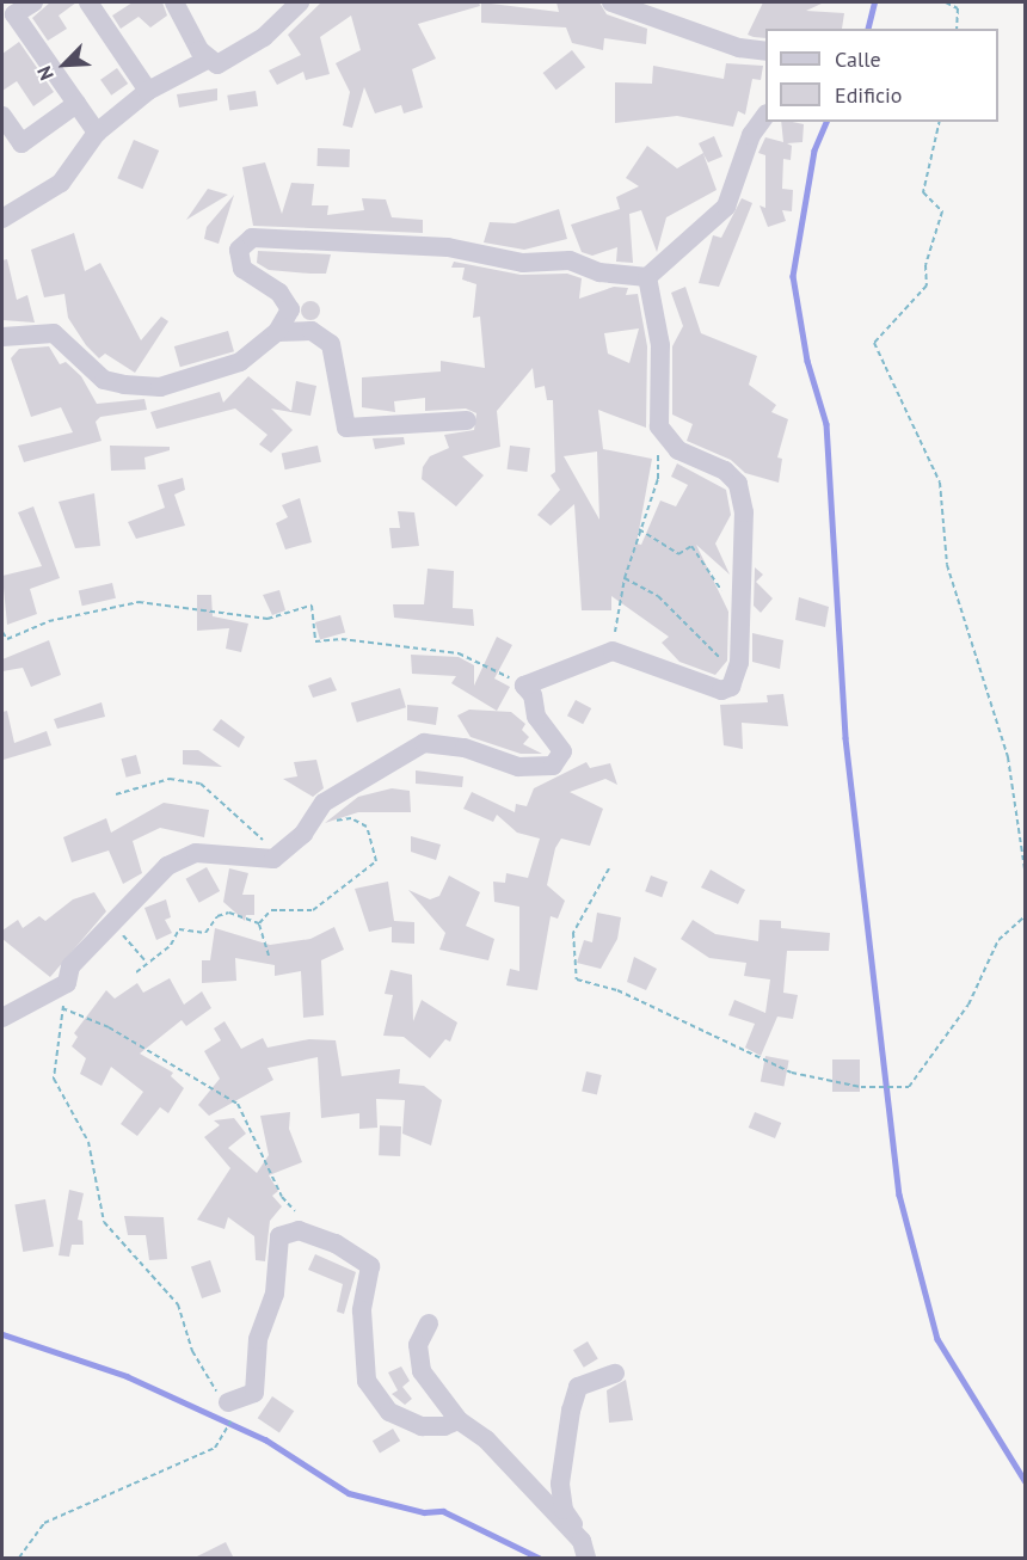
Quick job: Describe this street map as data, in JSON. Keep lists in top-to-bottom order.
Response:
{
  "legend": ["Calle", "Edificio"],
  "north": "bottom left"
}
